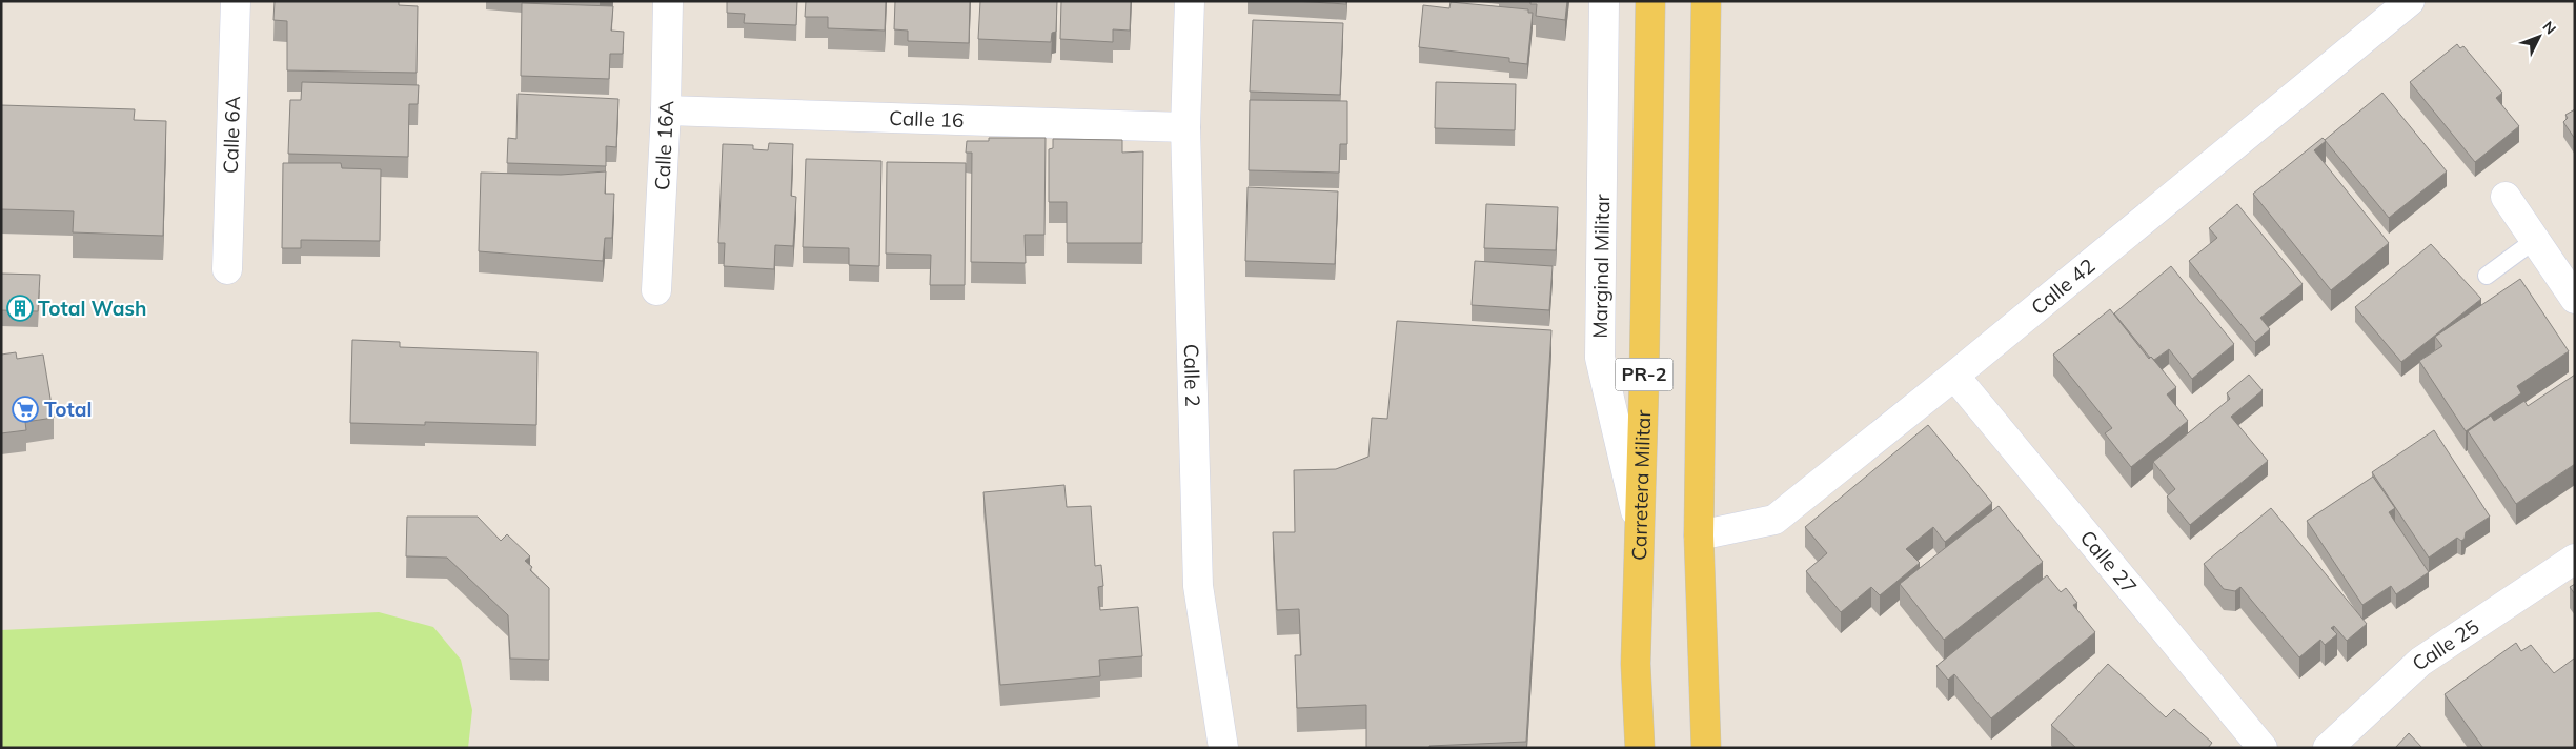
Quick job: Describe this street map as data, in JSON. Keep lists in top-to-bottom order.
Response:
{
  "streets": {
    "main road": ["PR-2", "Carretera Militar"],
    "street": [
      "Calle 16",
      "Calle 6A",
      "Calle 16A",
      "Marginal Militar",
      "Calle 42",
      "Calle 2",
      "Calle 27",
      "Calle 25"
    ]
  },
  "crossings": [
    ["Calle 16", "Calle 16A"],
    ["Calle 16", "Calle 2"],
    ["Marginal Militar", "Carretera Militar"],
    ["Calle 42", "PR-2"],
    ["Calle 42", "Calle 27"]
  ],
  "places": {
    "building": ["Total Wash"],
    "supermarket": ["Total"]
  },
  "north": "top right"
}
